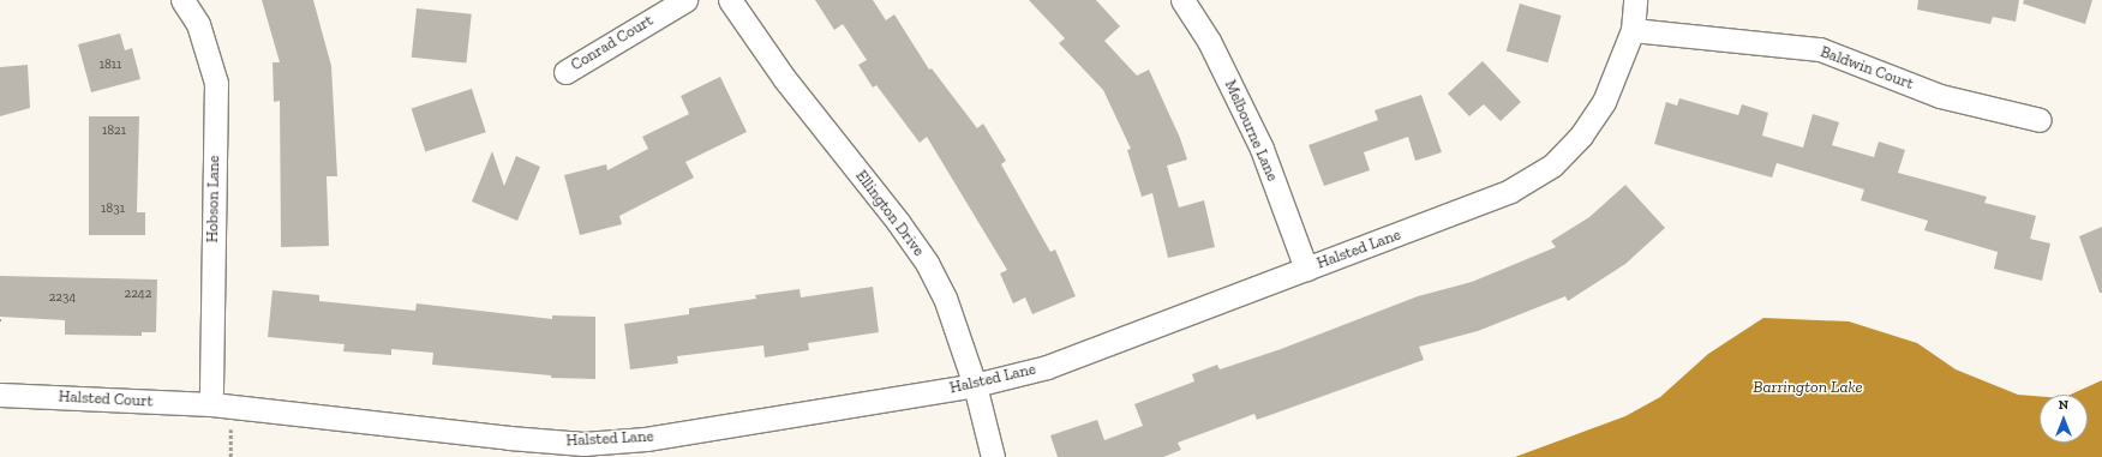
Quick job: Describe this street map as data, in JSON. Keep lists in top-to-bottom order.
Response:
{
  "streets": {
    "street": [
      "Conrad Court",
      "Baldwin Court",
      "Melbourne Lane",
      "Hobson Lane",
      "Ellington Drive",
      "Halsted Lane",
      "Halsted Court"
    ]
  },
  "crossings": [
    ["Baldwin Court", "Halsted Lane"],
    ["Melbourne Lane", "Halsted Lane"],
    ["Hobson Lane", "Halsted Lane"],
    ["Hobson Lane", "Halsted Court"],
    ["Ellington Drive", "Halsted Lane"],
    ["Halsted Lane", "Halsted Court"]
  ],
  "water": ["Barrington Lake"],
  "house_numbers": [
    "1811",
    "1821",
    "1831",
    "2242",
    "2234"
  ],
  "north": "top"
}
